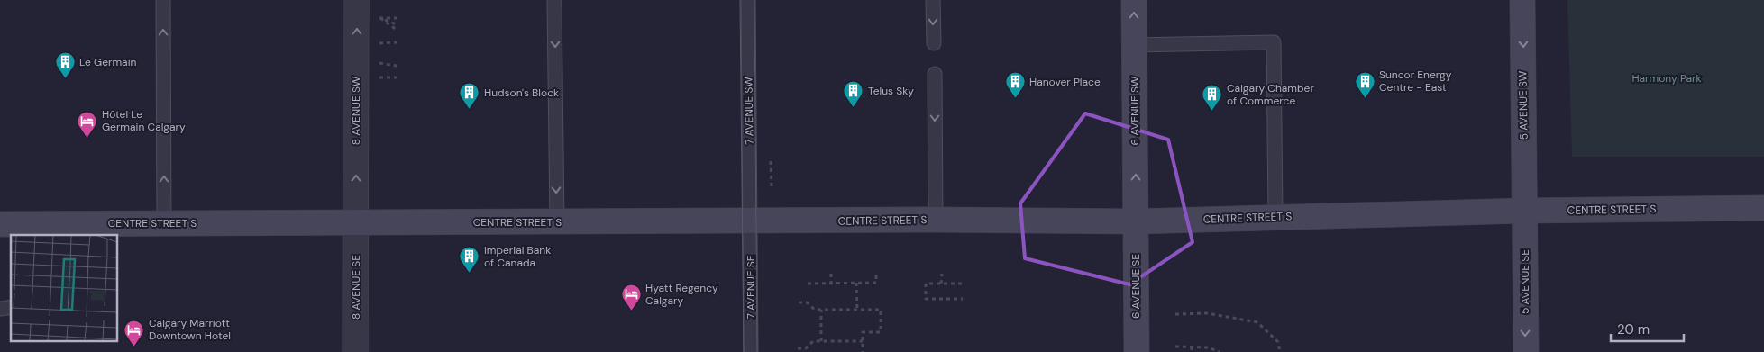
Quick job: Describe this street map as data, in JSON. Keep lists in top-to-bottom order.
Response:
{
  "streets": {
    "street": [
      "5 AVENUE SW",
      "8 AVENUE SW",
      "6 AVENUE SW",
      "CENTRE STREET S",
      "5 AVENUE SE",
      "6 AVENUE SE",
      "8 AVENUE SE"
    ],
    "lane": ["7 AVENUE SW", "7 AVENUE SE"]
  },
  "crossings": [
    ["5 AVENUE SW", "CENTRE STREET S"],
    ["5 AVENUE SW", "5 AVENUE SE"],
    ["8 AVENUE SW", "CENTRE STREET S"],
    ["8 AVENUE SW", "8 AVENUE SE"],
    ["7 AVENUE SW", "CENTRE STREET S"],
    ["7 AVENUE SW", "7 AVENUE SE"],
    ["6 AVENUE SW", "CENTRE STREET S"],
    ["6 AVENUE SW", "6 AVENUE SE"],
    ["CENTRE STREET S", "5 AVENUE SE"],
    ["CENTRE STREET S", "6 AVENUE SE"],
    ["CENTRE STREET S", "8 AVENUE SE"],
    ["CENTRE STREET S", "7 AVENUE SE"]
  ],
  "one_way": [
    "5 AVENUE SW",
    "8 AVENUE SW",
    "6 AVENUE SW",
    "5 AVENUE SE"
  ],
  "parks": ["Harmony Park"],
  "places": {
    "building": [
      "Le Germain",
      "Suncor Energy Centre - East",
      "Hanover Place",
      "Telus Sky",
      "Hudson's Block",
      "Calgary Chamber of Commerce",
      "Imperial Bank of Canada"
    ],
    "hotel": ["Hôtel Le Germain Calgary", "Hyatt Regency Calgary", "Calgary Marriott Downtown Hotel"]
  },
  "scale_bar": "20 m"
}
